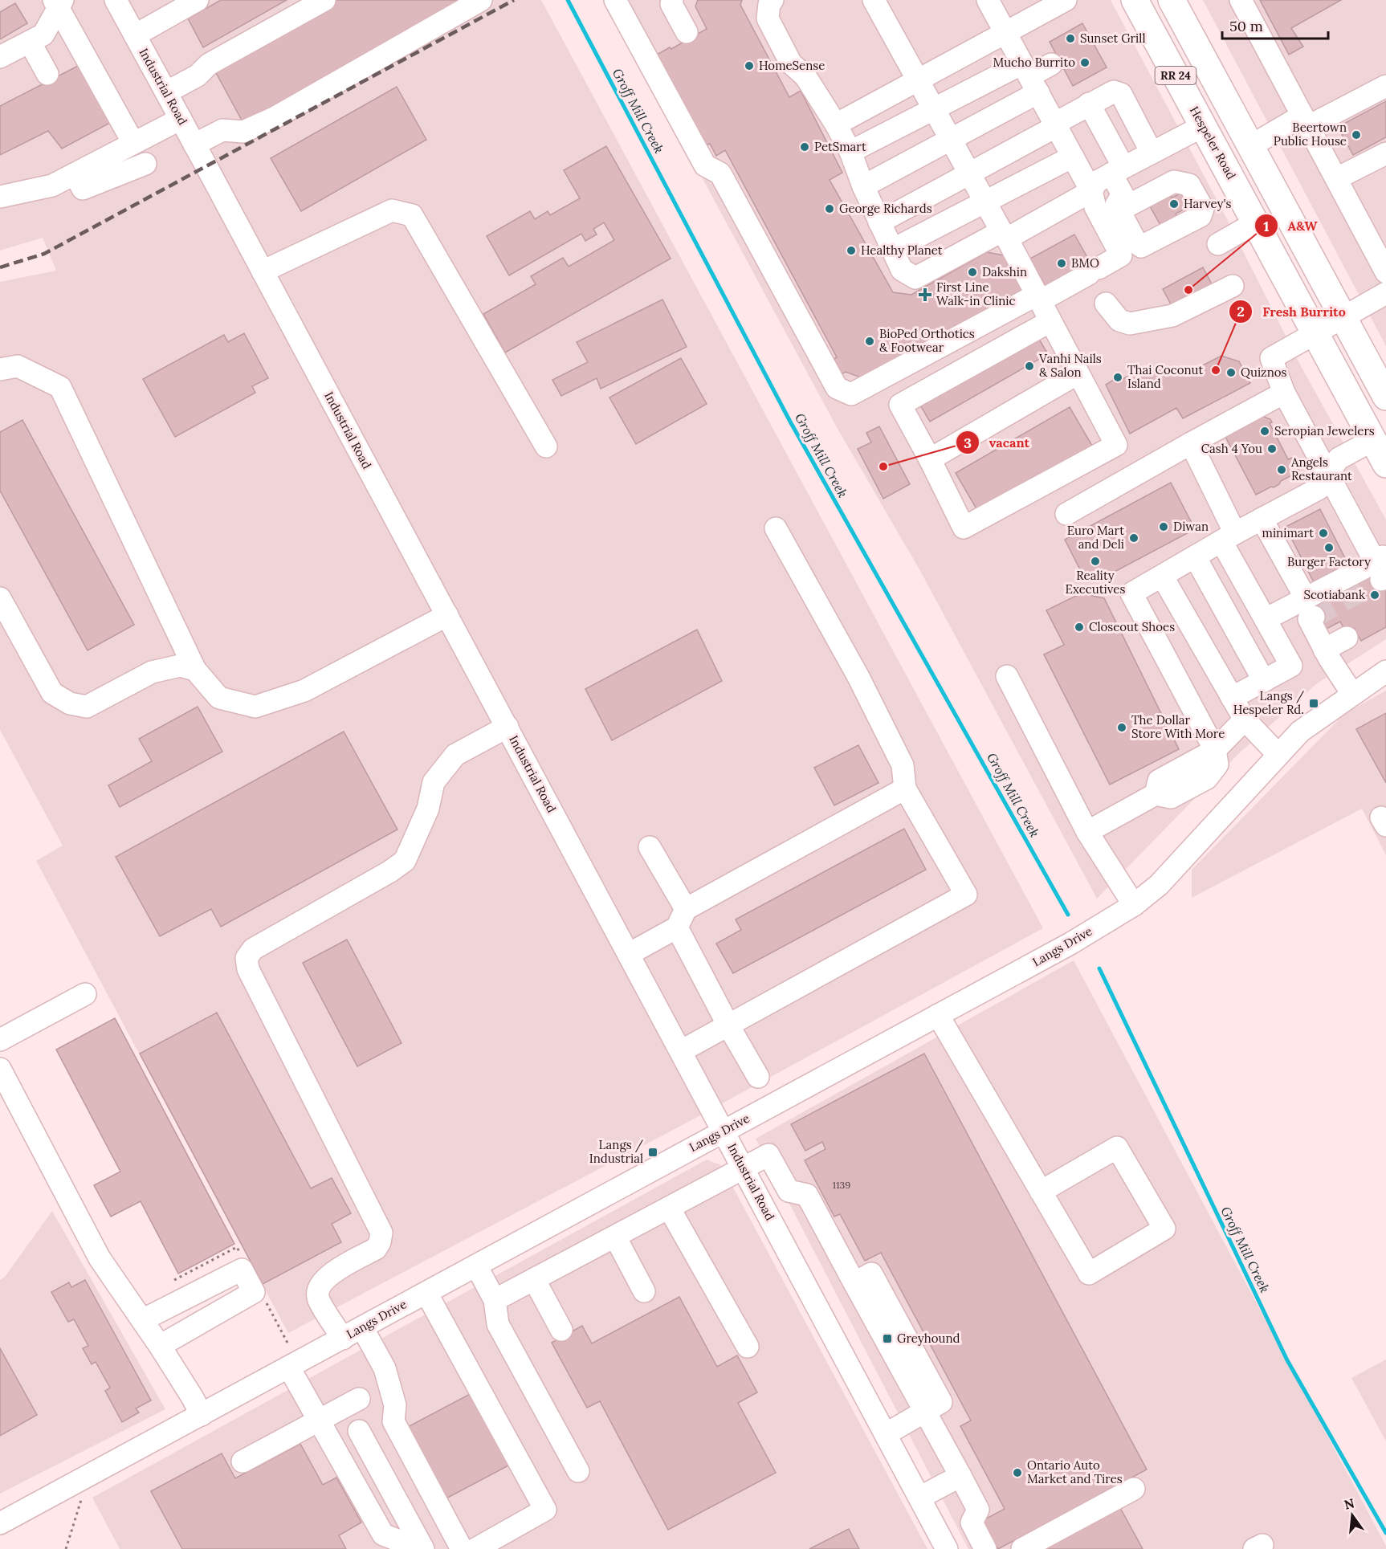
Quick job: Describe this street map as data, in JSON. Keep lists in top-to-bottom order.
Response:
{
  "streets": {
    "main road": ["RR 24", "Hespeler Road"],
    "street": ["Industrial Road", "Langs Drive"]
  },
  "crossings": [
    ["Industrial Road", "Langs Drive"]
  ],
  "water": ["Groff Mill Creek"],
  "places": {
    "other": [
      "Sunset Grill",
      "Mucho Burrito",
      "HomeSense",
      "Beertown Public House",
      "PetSmart",
      "Harvey's",
      "George Richards",
      "Healthy Planet",
      "BMO",
      "Dakshin",
      "A&W",
      "BioPed Orthotics & Footwear",
      "Vanhi Nails & Salon",
      "Fresh Burrito",
      "Quiznos",
      "Thai Coconut Island",
      "Seropian Jewelers",
      "Cash 4 You",
      "vacant",
      "Angels Restaurant",
      "Diwan",
      "minimart",
      "Euro Mart and Deli",
      "Burger Factory",
      "Reality Executives",
      "Scotiabank",
      "Closeout Shoes",
      "The Dollar Store With More",
      "Ontario Auto Market and Tires"
    ],
    "health": ["First Line Walk-in Clinic"],
    "transit": ["Langs / Hespeler Rd.", "Langs / Industrial", "Greyhound"]
  },
  "house_numbers": ["1139"],
  "scale_bar": "50 m",
  "north": "top"
}
